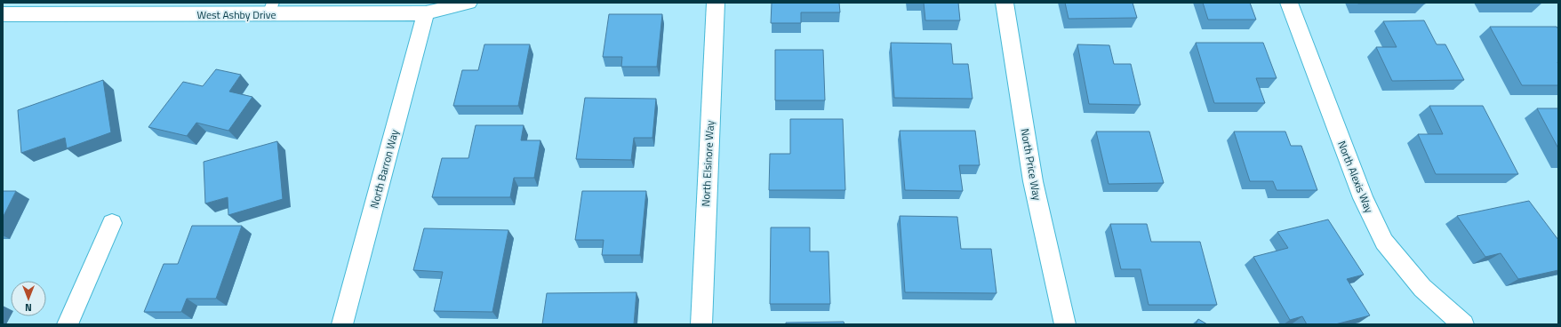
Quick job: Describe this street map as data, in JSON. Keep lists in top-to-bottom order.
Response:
{
  "streets": {
    "street": [
      "West Ashby Drive",
      "North Elsinore Way",
      "North Price Way",
      "North Barron Way",
      "North Alexis Way"
    ]
  },
  "crossings": [
    ["West Ashby Drive", "North Barron Way"]
  ],
  "north": "bottom"
}
